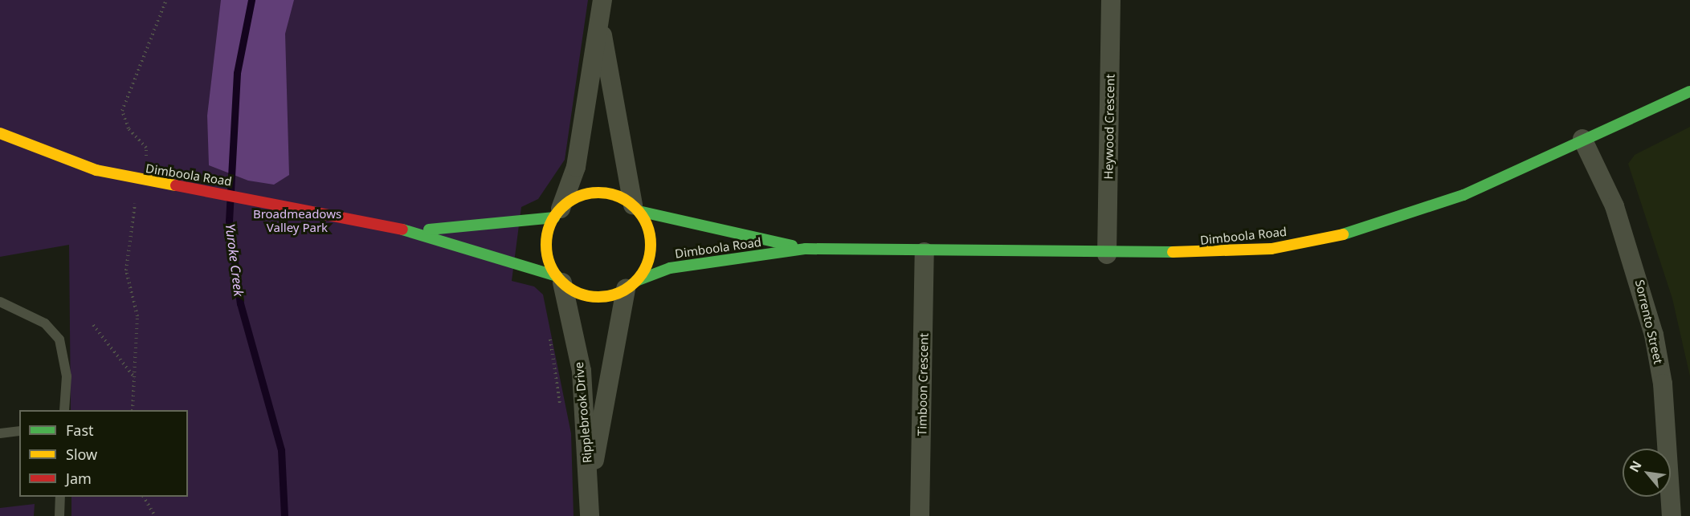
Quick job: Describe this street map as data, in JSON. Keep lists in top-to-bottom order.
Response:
{
  "streets": {
    "street": [
      "Heywood Crescent",
      "Dimboola Road",
      "Sorrento Street",
      "Timboon Crescent",
      "Ripplebrook Drive"
    ]
  },
  "crossings": [
    ["Heywood Crescent", "Dimboola Road"],
    ["Dimboola Road", "Sorrento Street"],
    ["Dimboola Road", "Timboon Crescent"],
    ["Dimboola Road", "Ripplebrook Drive"]
  ],
  "water": ["Yuroke Creek"],
  "parks": ["Broadmeadows Valley Park"],
  "legend": ["Fast", "Slow", "Jam"],
  "north": "top left"
}
